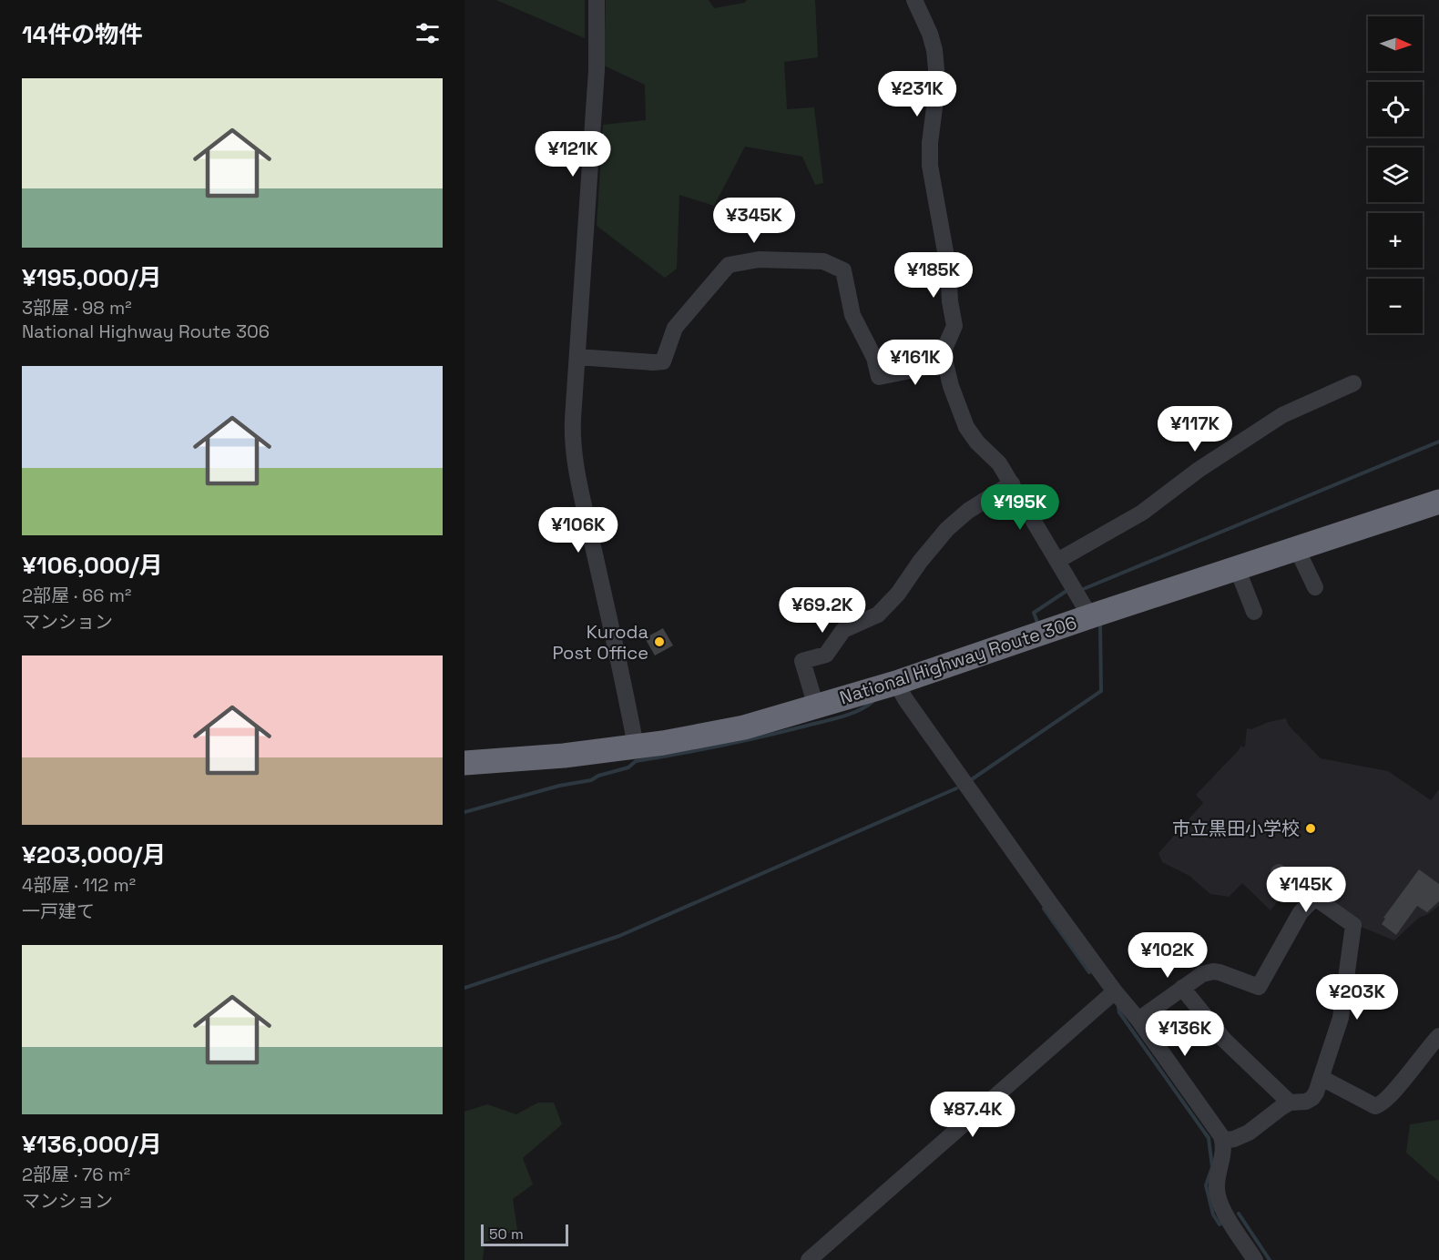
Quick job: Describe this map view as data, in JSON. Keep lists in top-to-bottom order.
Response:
{
  "streets": {
    "highway": ["National Highway Route 306"]
  },
  "places": ["Kuroda Post Office", "市立黒田小学校"],
  "scale_bar": "50 m",
  "north": "right",
  "page": {
    "heading": "14件の物件",
    "map_buttons": ["+", "−"],
    "list": [
      {
        "name": "¥195,000/月",
        "note": "3部屋 · 98 m² · National Highway Route 306"
      },
      {
        "name": "¥106,000/月",
        "note": "2部屋 · 66 m² · マンション"
      },
      {
        "name": "¥203,000/月",
        "note": "4部屋 · 112 m² · 一戸建て"
      },
      {
        "name": "¥136,000/月",
        "note": "2部屋 · 76 m² · マンション"
      }
    ],
    "price": [
      "¥231K",
      "¥121K",
      "¥345K",
      "¥185K",
      "¥161K",
      "¥117K",
      "¥195K",
      "¥106K",
      "¥69.2K",
      "¥145K",
      "¥102K",
      "¥203K",
      "¥136K",
      "¥87.4K"
    ],
    "scale": "50 m"
  }
}
